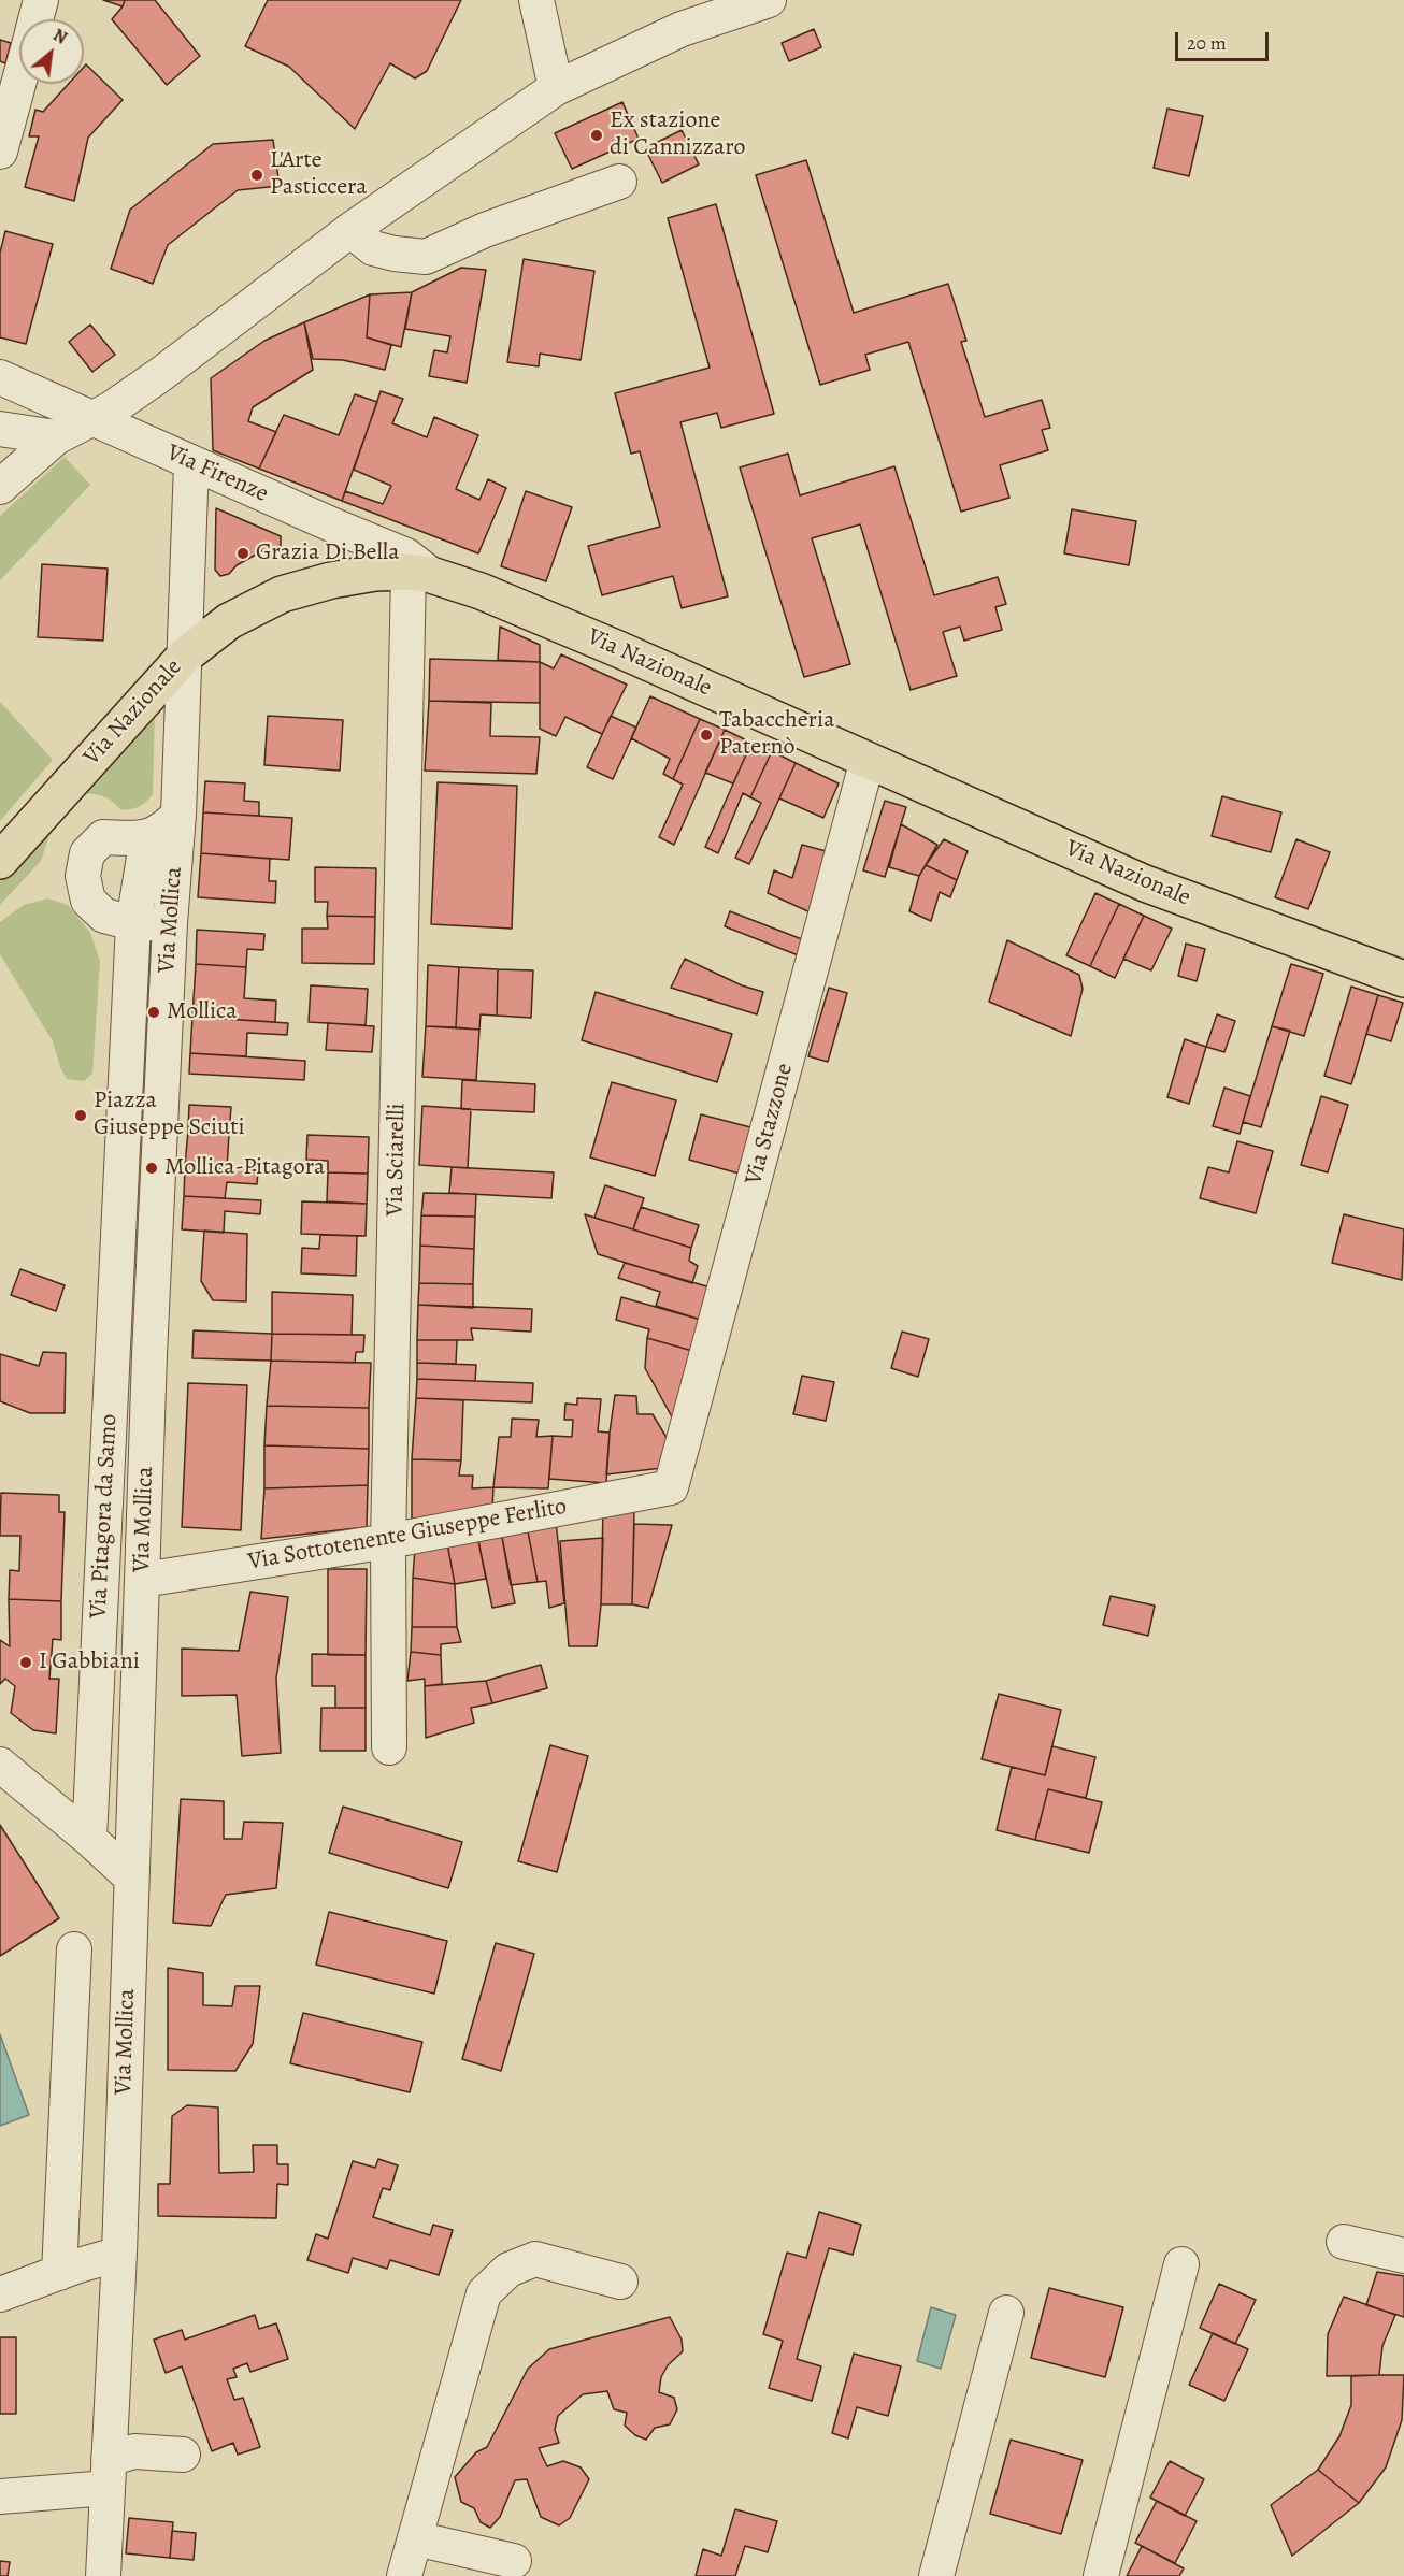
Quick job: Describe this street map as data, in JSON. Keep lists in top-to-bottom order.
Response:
{
  "streets": {
    "main road": ["Via Nazionale"],
    "street": [
      "Via Firenze",
      "Via Mollica",
      "Via Stazzone",
      "Via Sciarelli",
      "Via Pitagora da Samo",
      "Via Sottotenente Giuseppe Ferlito"
    ]
  },
  "crossings": [
    ["Via Firenze", "Via Nazionale"],
    ["Via Firenze", "Via Mollica"],
    ["Via Firenze", "Via Sciarelli"],
    ["Via Nazionale", "Via Mollica"],
    ["Via Nazionale", "Via Stazzone"],
    ["Via Nazionale", "Via Sciarelli"],
    ["Via Mollica", "Via Sottotenente Giuseppe Ferlito"],
    ["Via Stazzone", "Via Sottotenente Giuseppe Ferlito"],
    ["Via Sciarelli", "Via Sottotenente Giuseppe Ferlito"]
  ],
  "places": [
    "Ex stazione di Cannizzaro",
    "L'Arte Pasticcera",
    "Grazia Di Bella",
    "Tabaccheria Paternò",
    "Mollica",
    "Piazza Giuseppe Sciuti",
    "Mollica-Pitagora",
    "I Gabbiani"
  ],
  "scale_bar": "20 m",
  "north": "top right"
}
